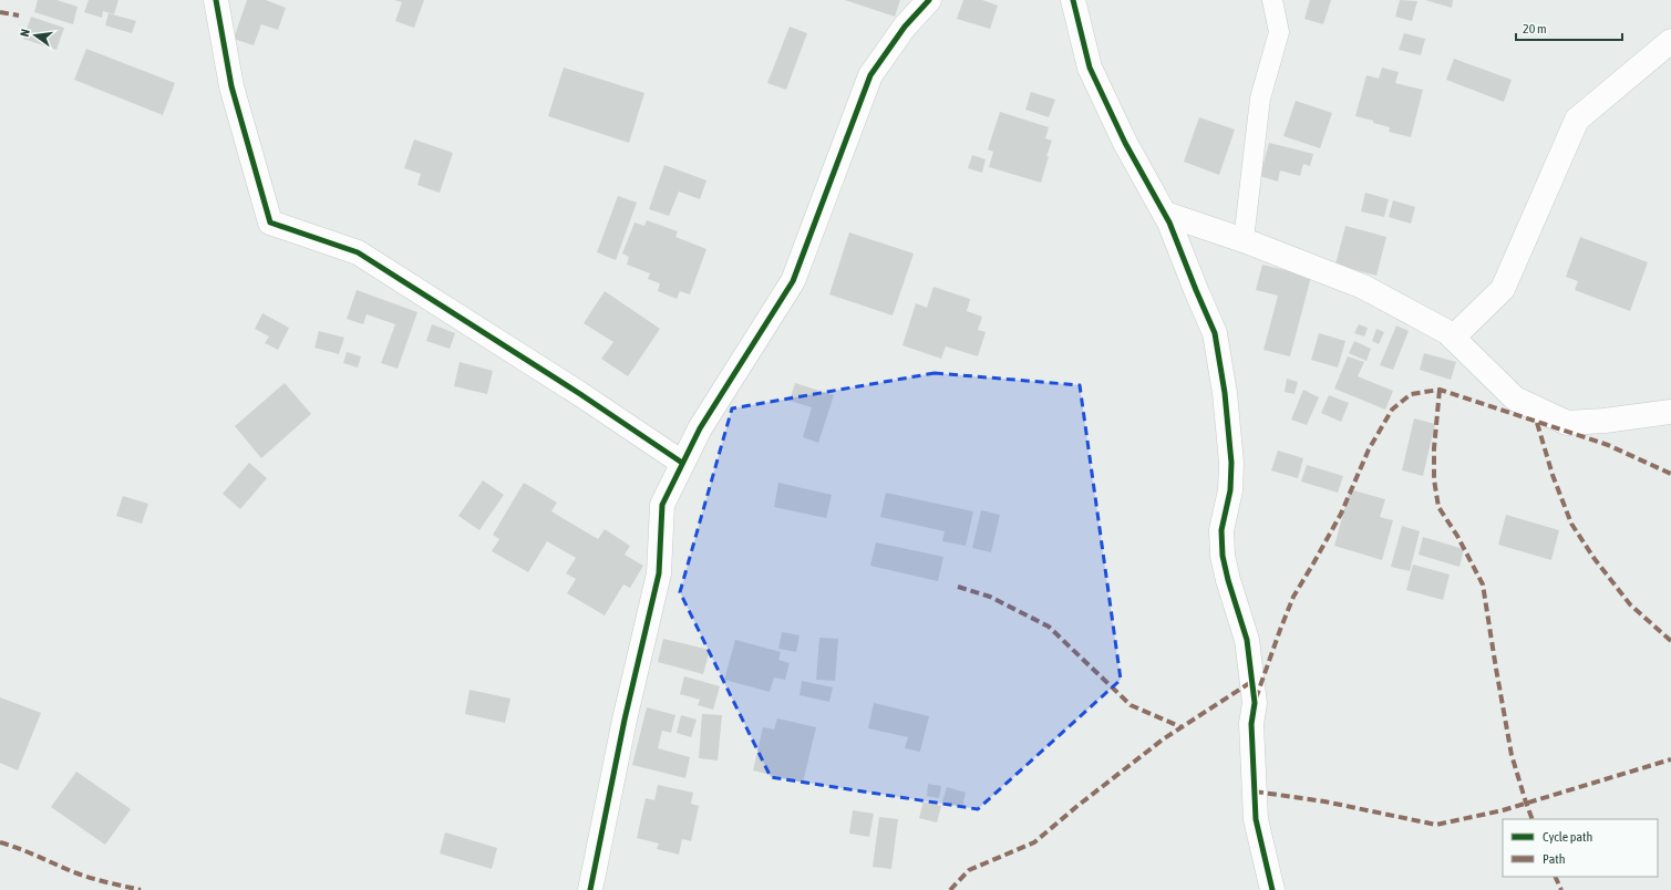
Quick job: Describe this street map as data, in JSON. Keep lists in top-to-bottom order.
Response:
{
  "legend": ["Cycle path", "Path"],
  "scale_bar": "20 m",
  "north": "left"
}
